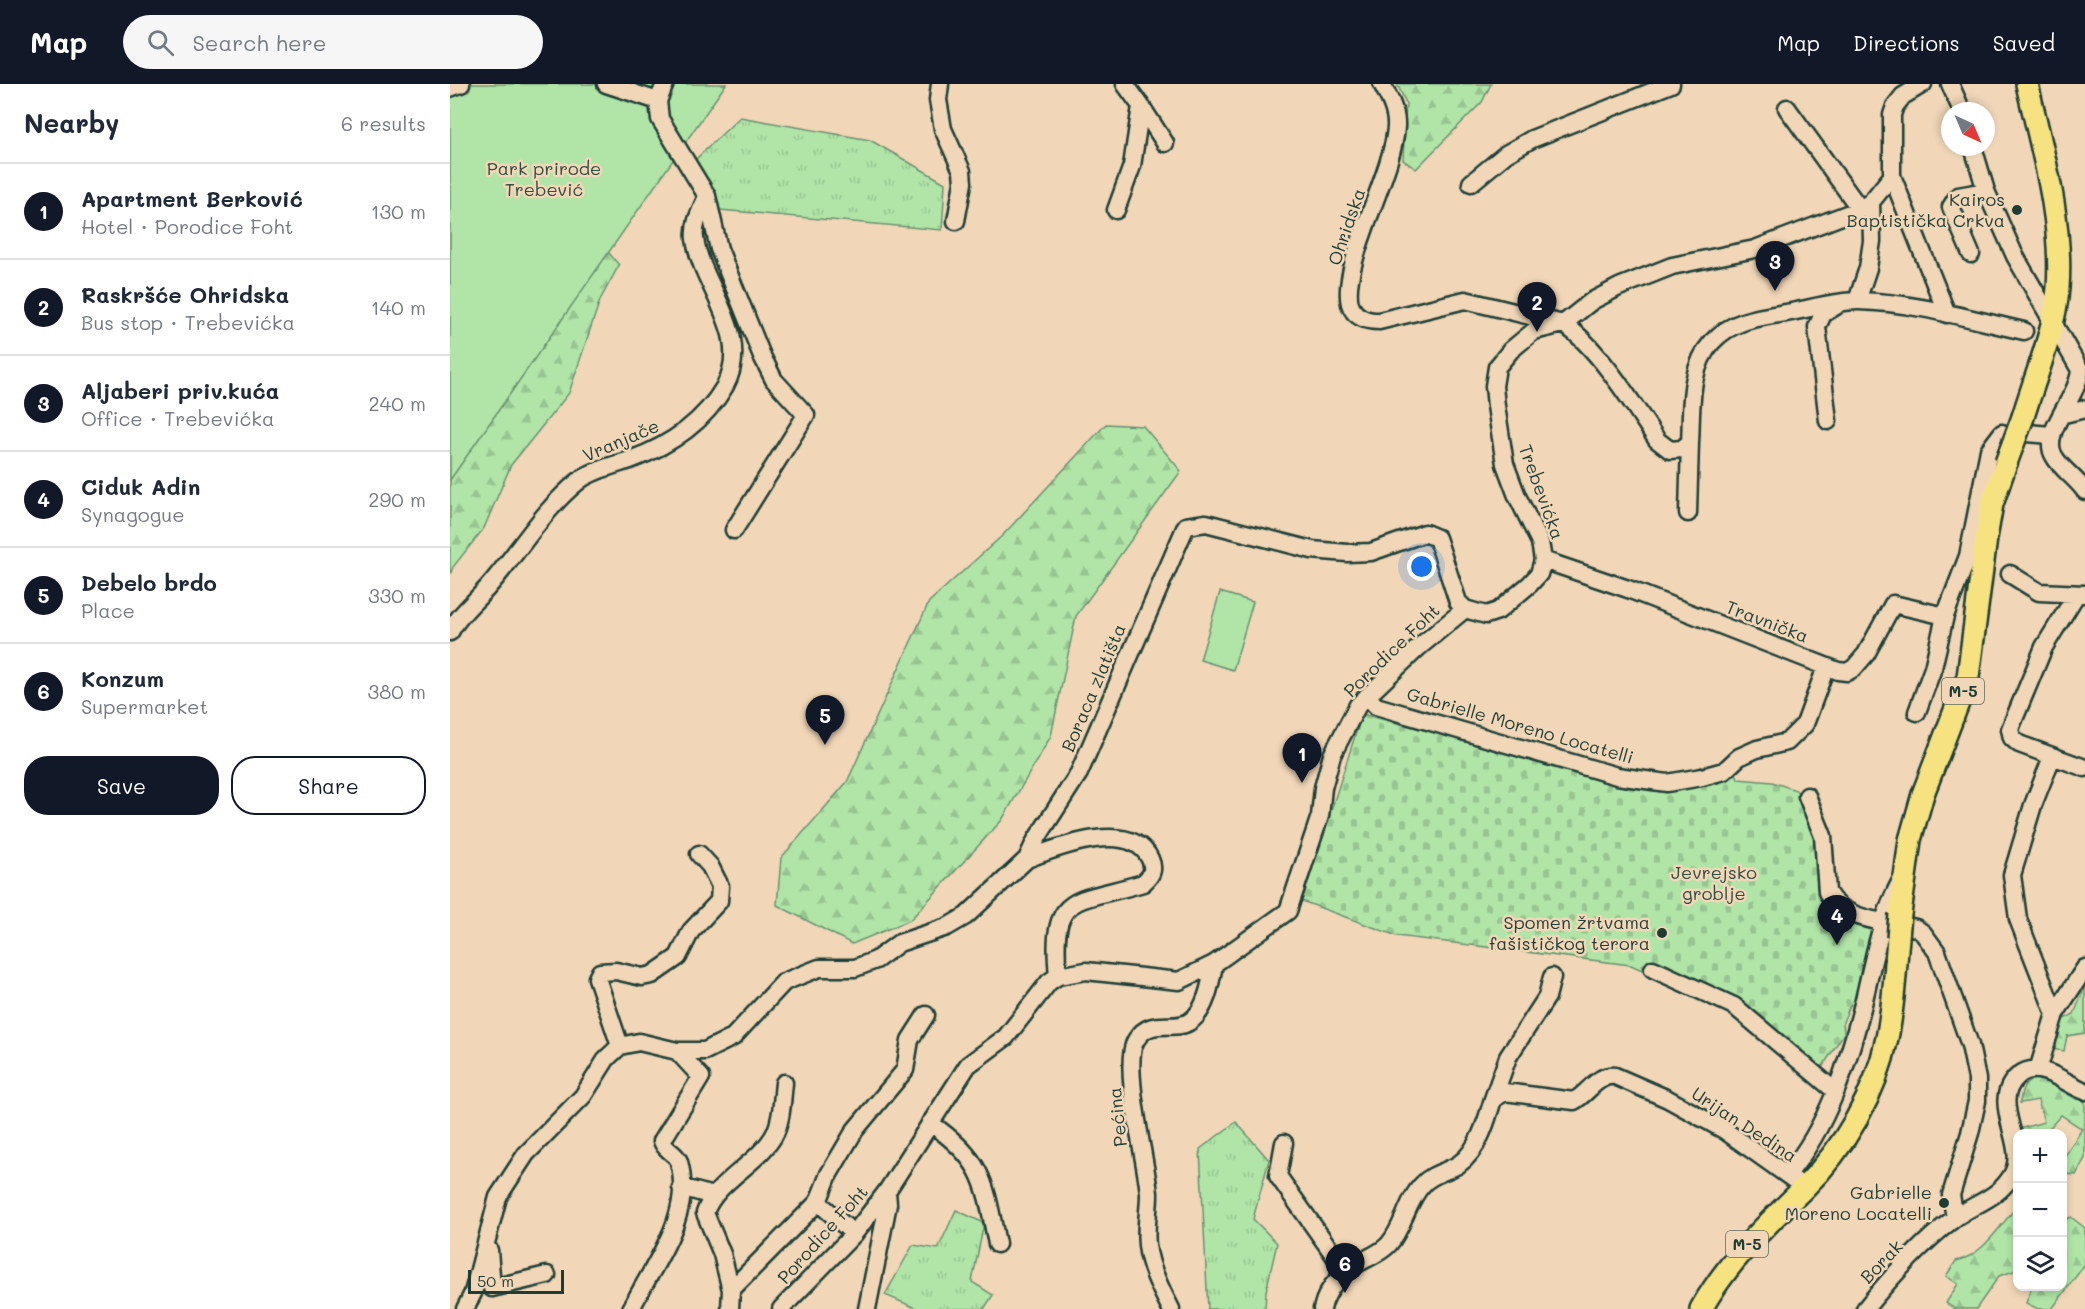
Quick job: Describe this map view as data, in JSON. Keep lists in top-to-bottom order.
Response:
{
  "streets": {
    "main road": ["M-5"],
    "street": [
      "Ohridska",
      "Vranjače",
      "Trebevićka",
      "Travnička",
      "Porodice Foht",
      "Boraca zlatišta",
      "Gabrielle Moreno Locatelli",
      "Pećina",
      "Urijan Dedina",
      "Borak"
    ]
  },
  "crossings": [
    ["Ohridska", "Trebevićka"],
    ["Trebevićka", "Travnička"],
    ["Trebevićka", "Porodice Foht"],
    ["Trebevićka", "Boraca zlatišta"],
    ["Travnička", "Gabrielle Moreno Locatelli"],
    ["Porodice Foht", "Boraca zlatišta"],
    ["Porodice Foht", "Gabrielle Moreno Locatelli"],
    ["Porodice Foht", "Pećina"],
    ["M-5", "Urijan Dedina"]
  ],
  "parks": ["Park prirode Trebević", "Jevrejsko groblje"],
  "places": ["Kairos Baptistička Crkva", "Spomen žrtvama fašističkog terora", "Gabrielle Moreno Locatelli"],
  "scale_bar": "50 m",
  "north": "bottom right",
  "page": {
    "header": "Map",
    "search": "Search here",
    "nav": ["Map", "Directions", "Saved"],
    "heading": ["Nearby", "6 results"],
    "list": [
      {
        "mark": "1",
        "name": "Apartment Berković",
        "note": "Hotel · Porodice Foht",
        "value": "130 m"
      },
      {
        "mark": "2",
        "name": "Raskršće Ohridska",
        "note": "Bus stop · Trebevićka",
        "value": "140 m"
      },
      {
        "mark": "3",
        "name": "Aljaberi priv.kuća",
        "note": "Office · Trebevićka",
        "value": "240 m"
      },
      {
        "mark": "4",
        "name": "Ciduk Adin",
        "note": "Synagogue",
        "value": "290 m"
      },
      {
        "mark": "5",
        "name": "Debelo brdo",
        "note": "Place",
        "value": "330 m"
      },
      {
        "mark": "6",
        "name": "Konzum",
        "note": "Supermarket",
        "value": "380 m"
      }
    ],
    "pins": [
      "3",
      "2",
      "5",
      "1",
      "4",
      "6"
    ],
    "buttons": ["Save", "Share"],
    "map_buttons": ["+", "−"],
    "scale": "50 m"
  }
}
